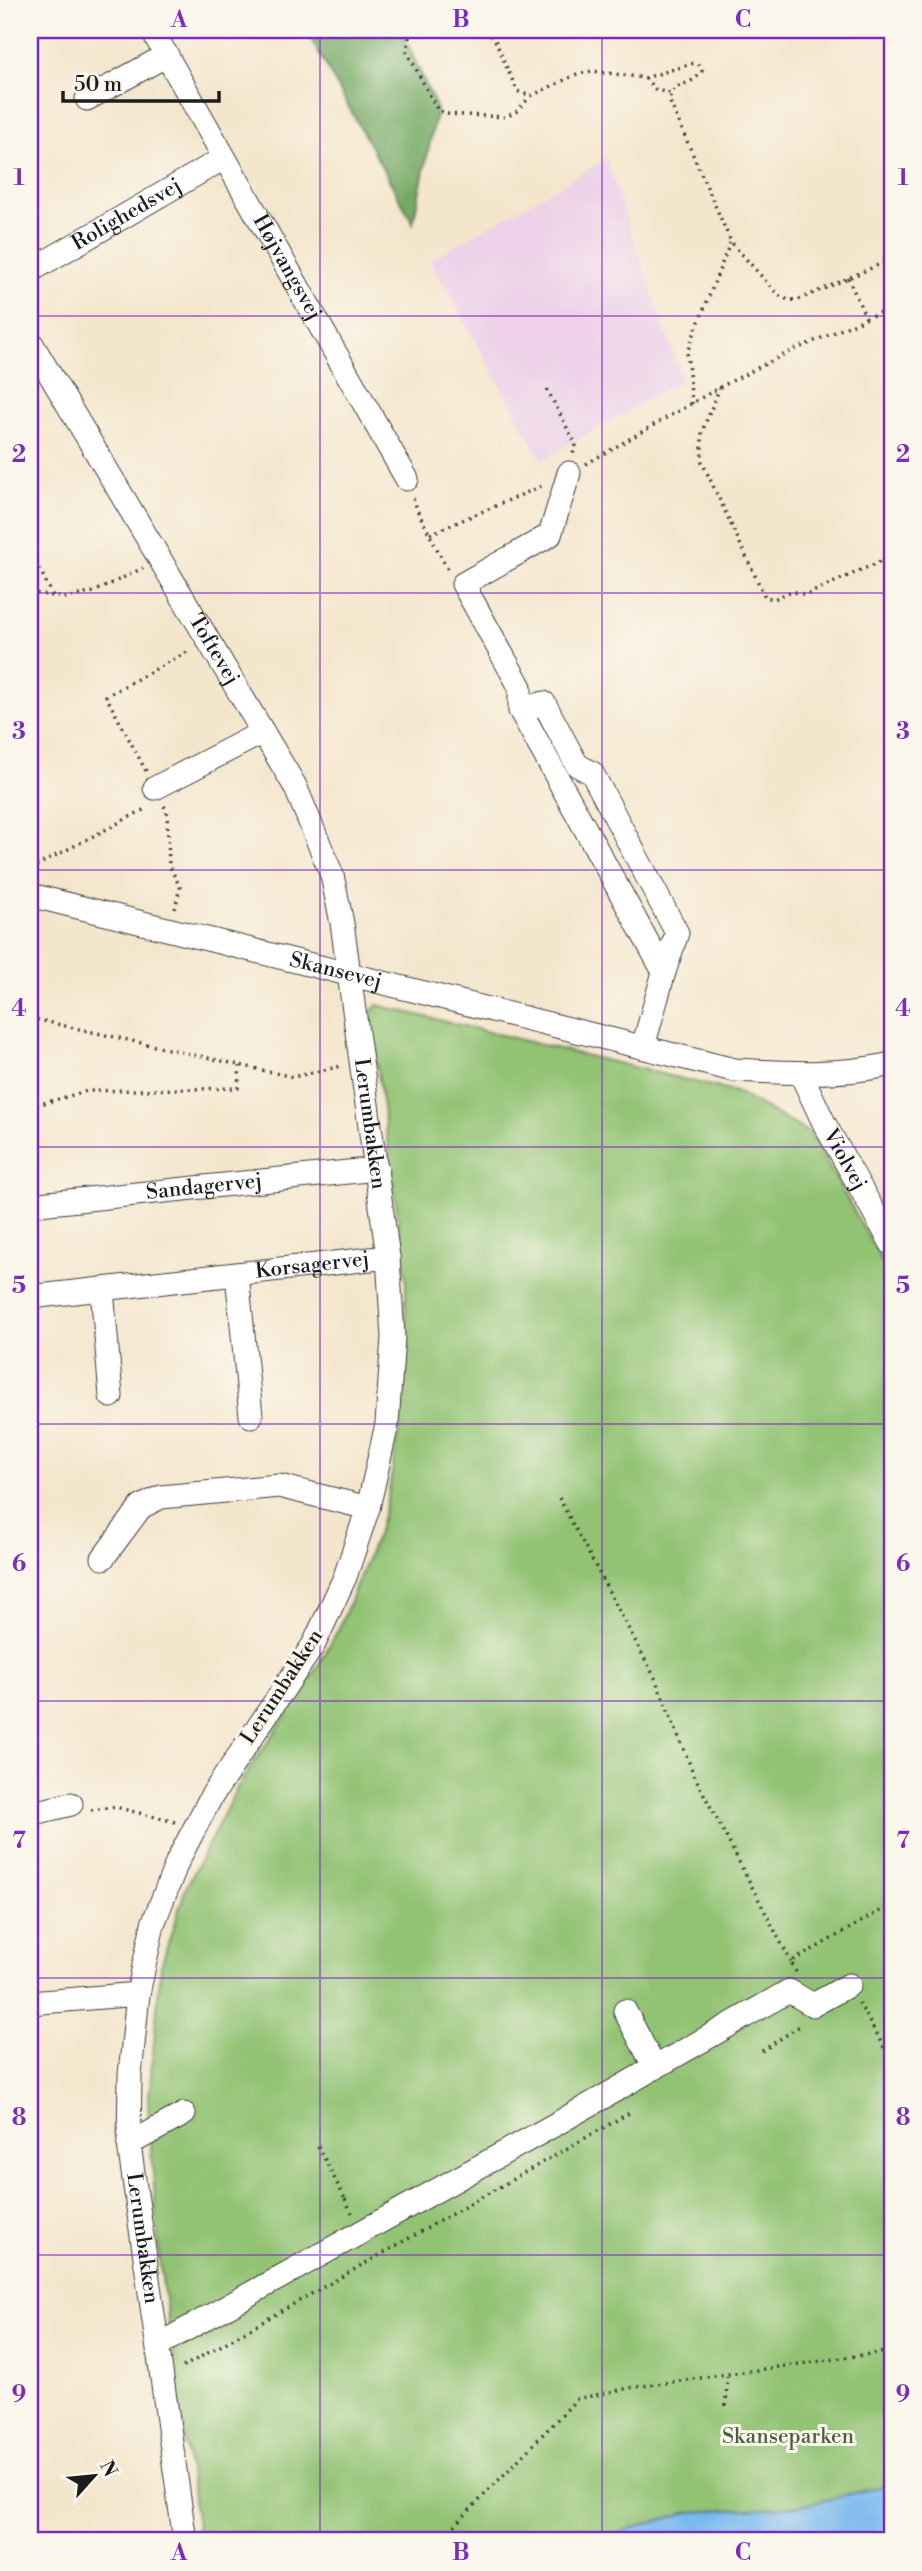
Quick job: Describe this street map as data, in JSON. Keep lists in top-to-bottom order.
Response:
{
  "streets": {
    "street": [
      "Rolighedsvej",
      "Højvangsvej",
      "Toftevej",
      "Skansevej",
      "Lerumbakken",
      "Violvej",
      "Sandagervej",
      "Korsagervej"
    ]
  },
  "crossings": [
    ["Rolighedsvej", "Højvangsvej"],
    ["Toftevej", "Skansevej"],
    ["Toftevej", "Lerumbakken"],
    ["Skansevej", "Lerumbakken"],
    ["Skansevej", "Violvej"],
    ["Lerumbakken", "Sandagervej"],
    ["Lerumbakken", "Korsagervej"]
  ],
  "parks": ["Skanseparken"],
  "scale_bar": "50 m",
  "north": "top right",
  "grid": {
    "columns": ["A", "B", "C"],
    "rows": [
      "1",
      "2",
      "3",
      "4",
      "5",
      "6",
      "7",
      "8",
      "9"
    ]
  }
}
